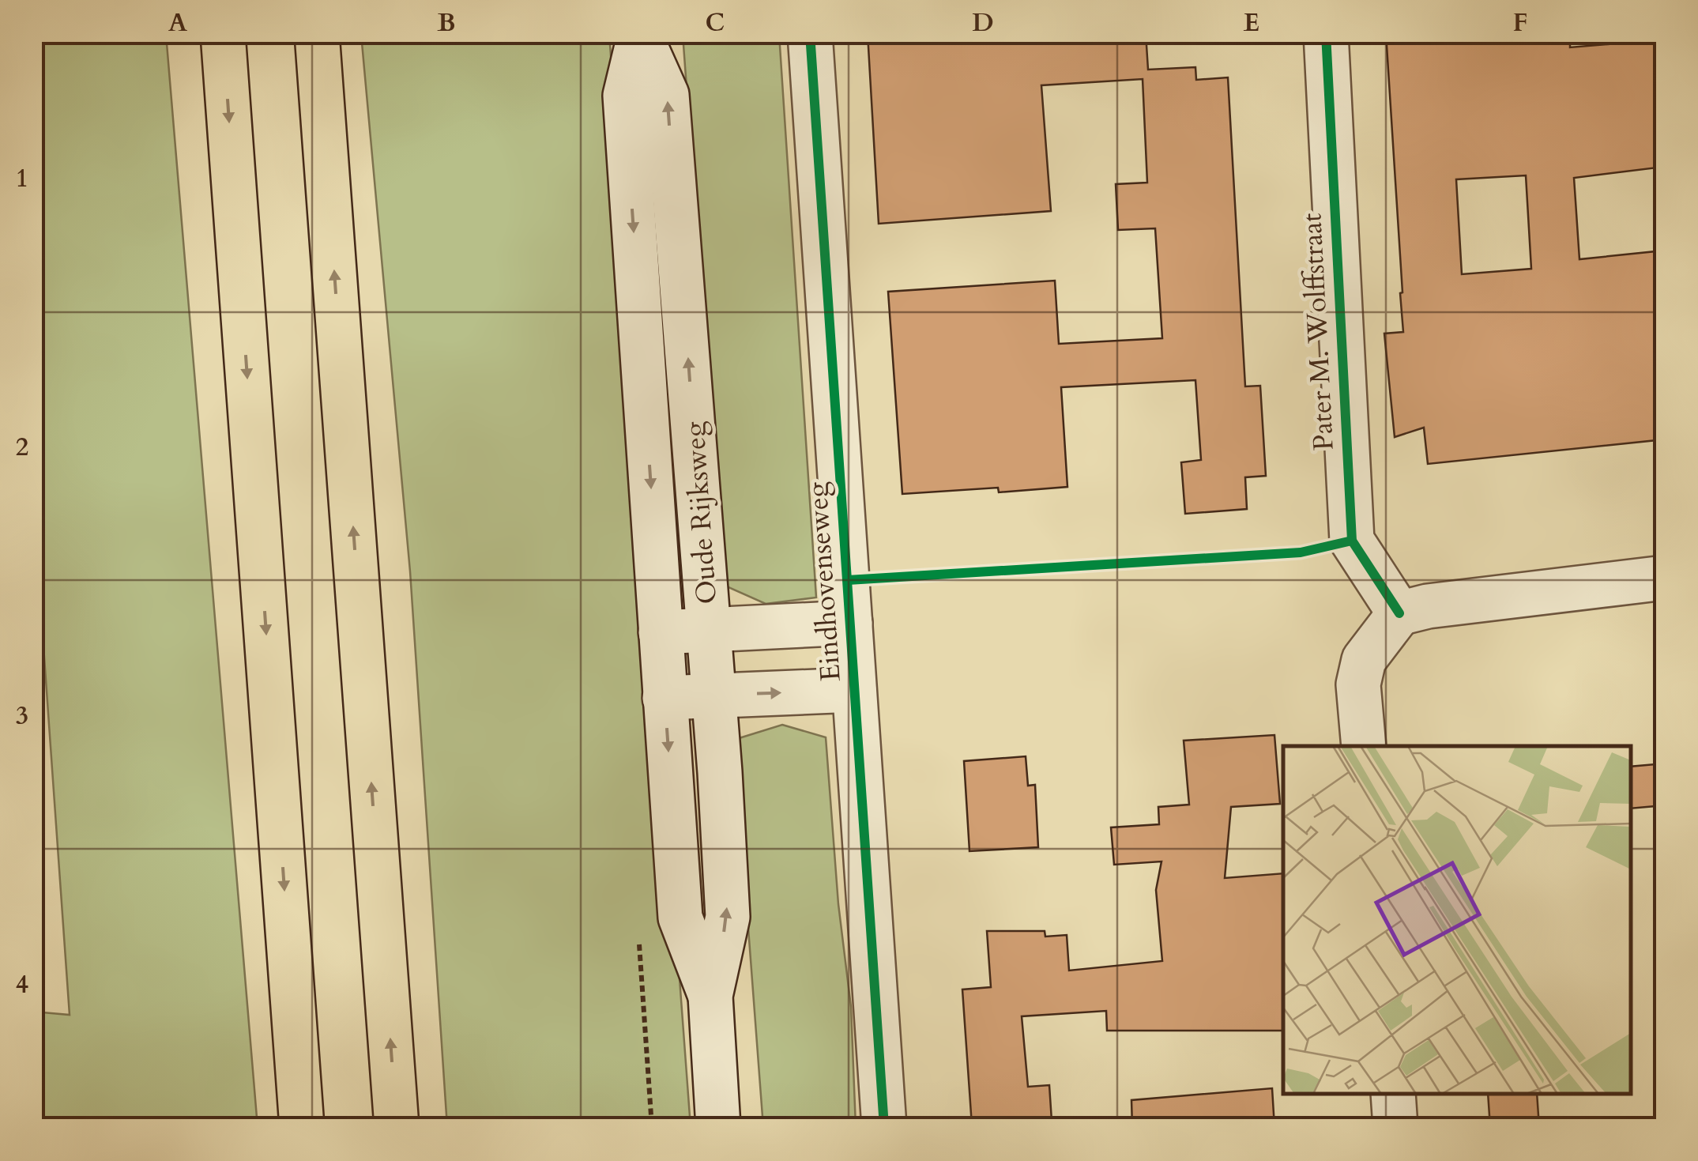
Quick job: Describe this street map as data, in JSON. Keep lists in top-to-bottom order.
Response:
{
  "streets": {
    "street": ["Pater M. Wolffstraat", "Oude Rijksweg", "Eindhovenseweg"]
  },
  "crossings": [
    ["Oude Rijksweg", "Eindhovenseweg"]
  ],
  "grid": {
    "columns": [
      "A",
      "B",
      "C",
      "D",
      "E",
      "F"
    ],
    "rows": [
      "1",
      "2",
      "3",
      "4"
    ]
  }
}
